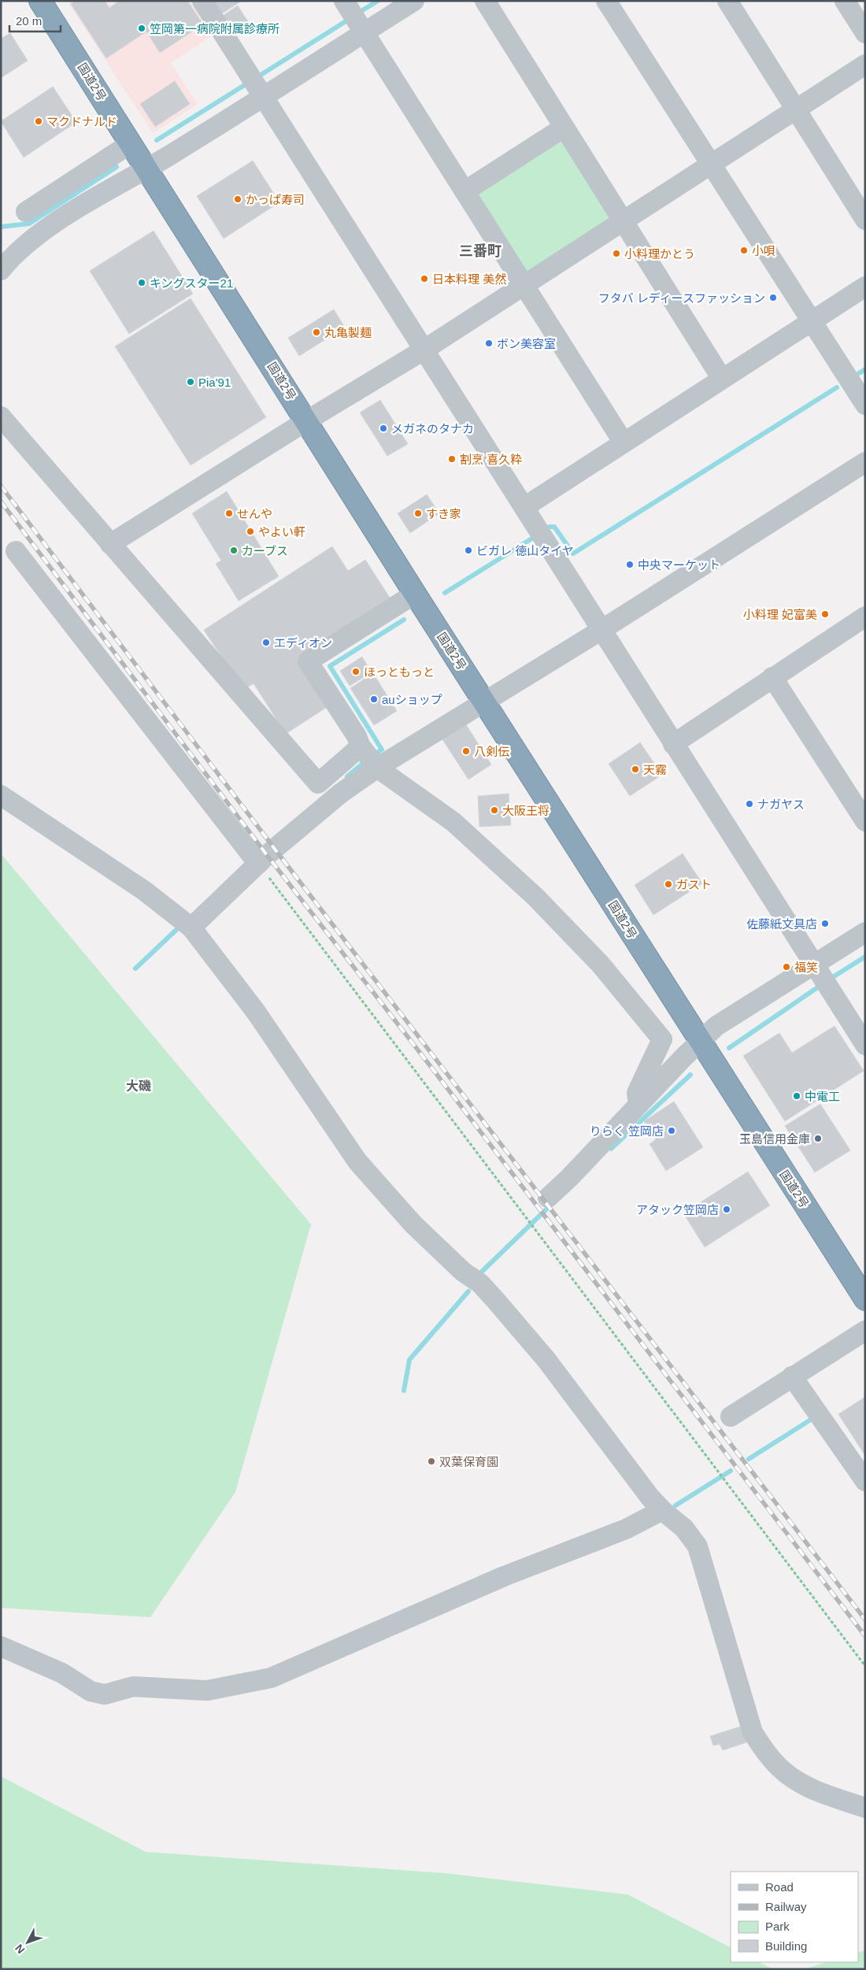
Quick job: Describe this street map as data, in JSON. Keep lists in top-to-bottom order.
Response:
{
  "streets": {
    "highway": ["国道2号"]
  },
  "districts": ["三番町", "大磯"],
  "places": [
    "笠岡第一病院附属診療所",
    "マクドナルド",
    "かっぱ寿司",
    "小唄",
    "小料理かとう",
    "日本料理 美然",
    "キングスター21",
    "フタバ レディースファッション",
    "丸亀製麺",
    "ボン美容室",
    "Pia'91",
    "メガネのタナカ",
    "割烹 喜久粋",
    "せんや",
    "すき家",
    "やよい軒",
    "カーブス",
    "ビガレ 徳山タイヤ",
    "中央マーケット",
    "小料理 妃富美",
    "エディオン",
    "ほっともっと",
    "auショップ",
    "八剣伝",
    "天霧",
    "ナガヤス",
    "大阪王将",
    "ガスト",
    "佐藤紙文具店",
    "福笑",
    "中電工",
    "りらく 笠岡店",
    "玉島信用金庫",
    "アタック笠岡店",
    "双葉保育園"
  ],
  "legend": [
    "Road",
    "Railway",
    "Park",
    "Building"
  ],
  "scale_bar": "20 m",
  "north": "bottom left"
}
